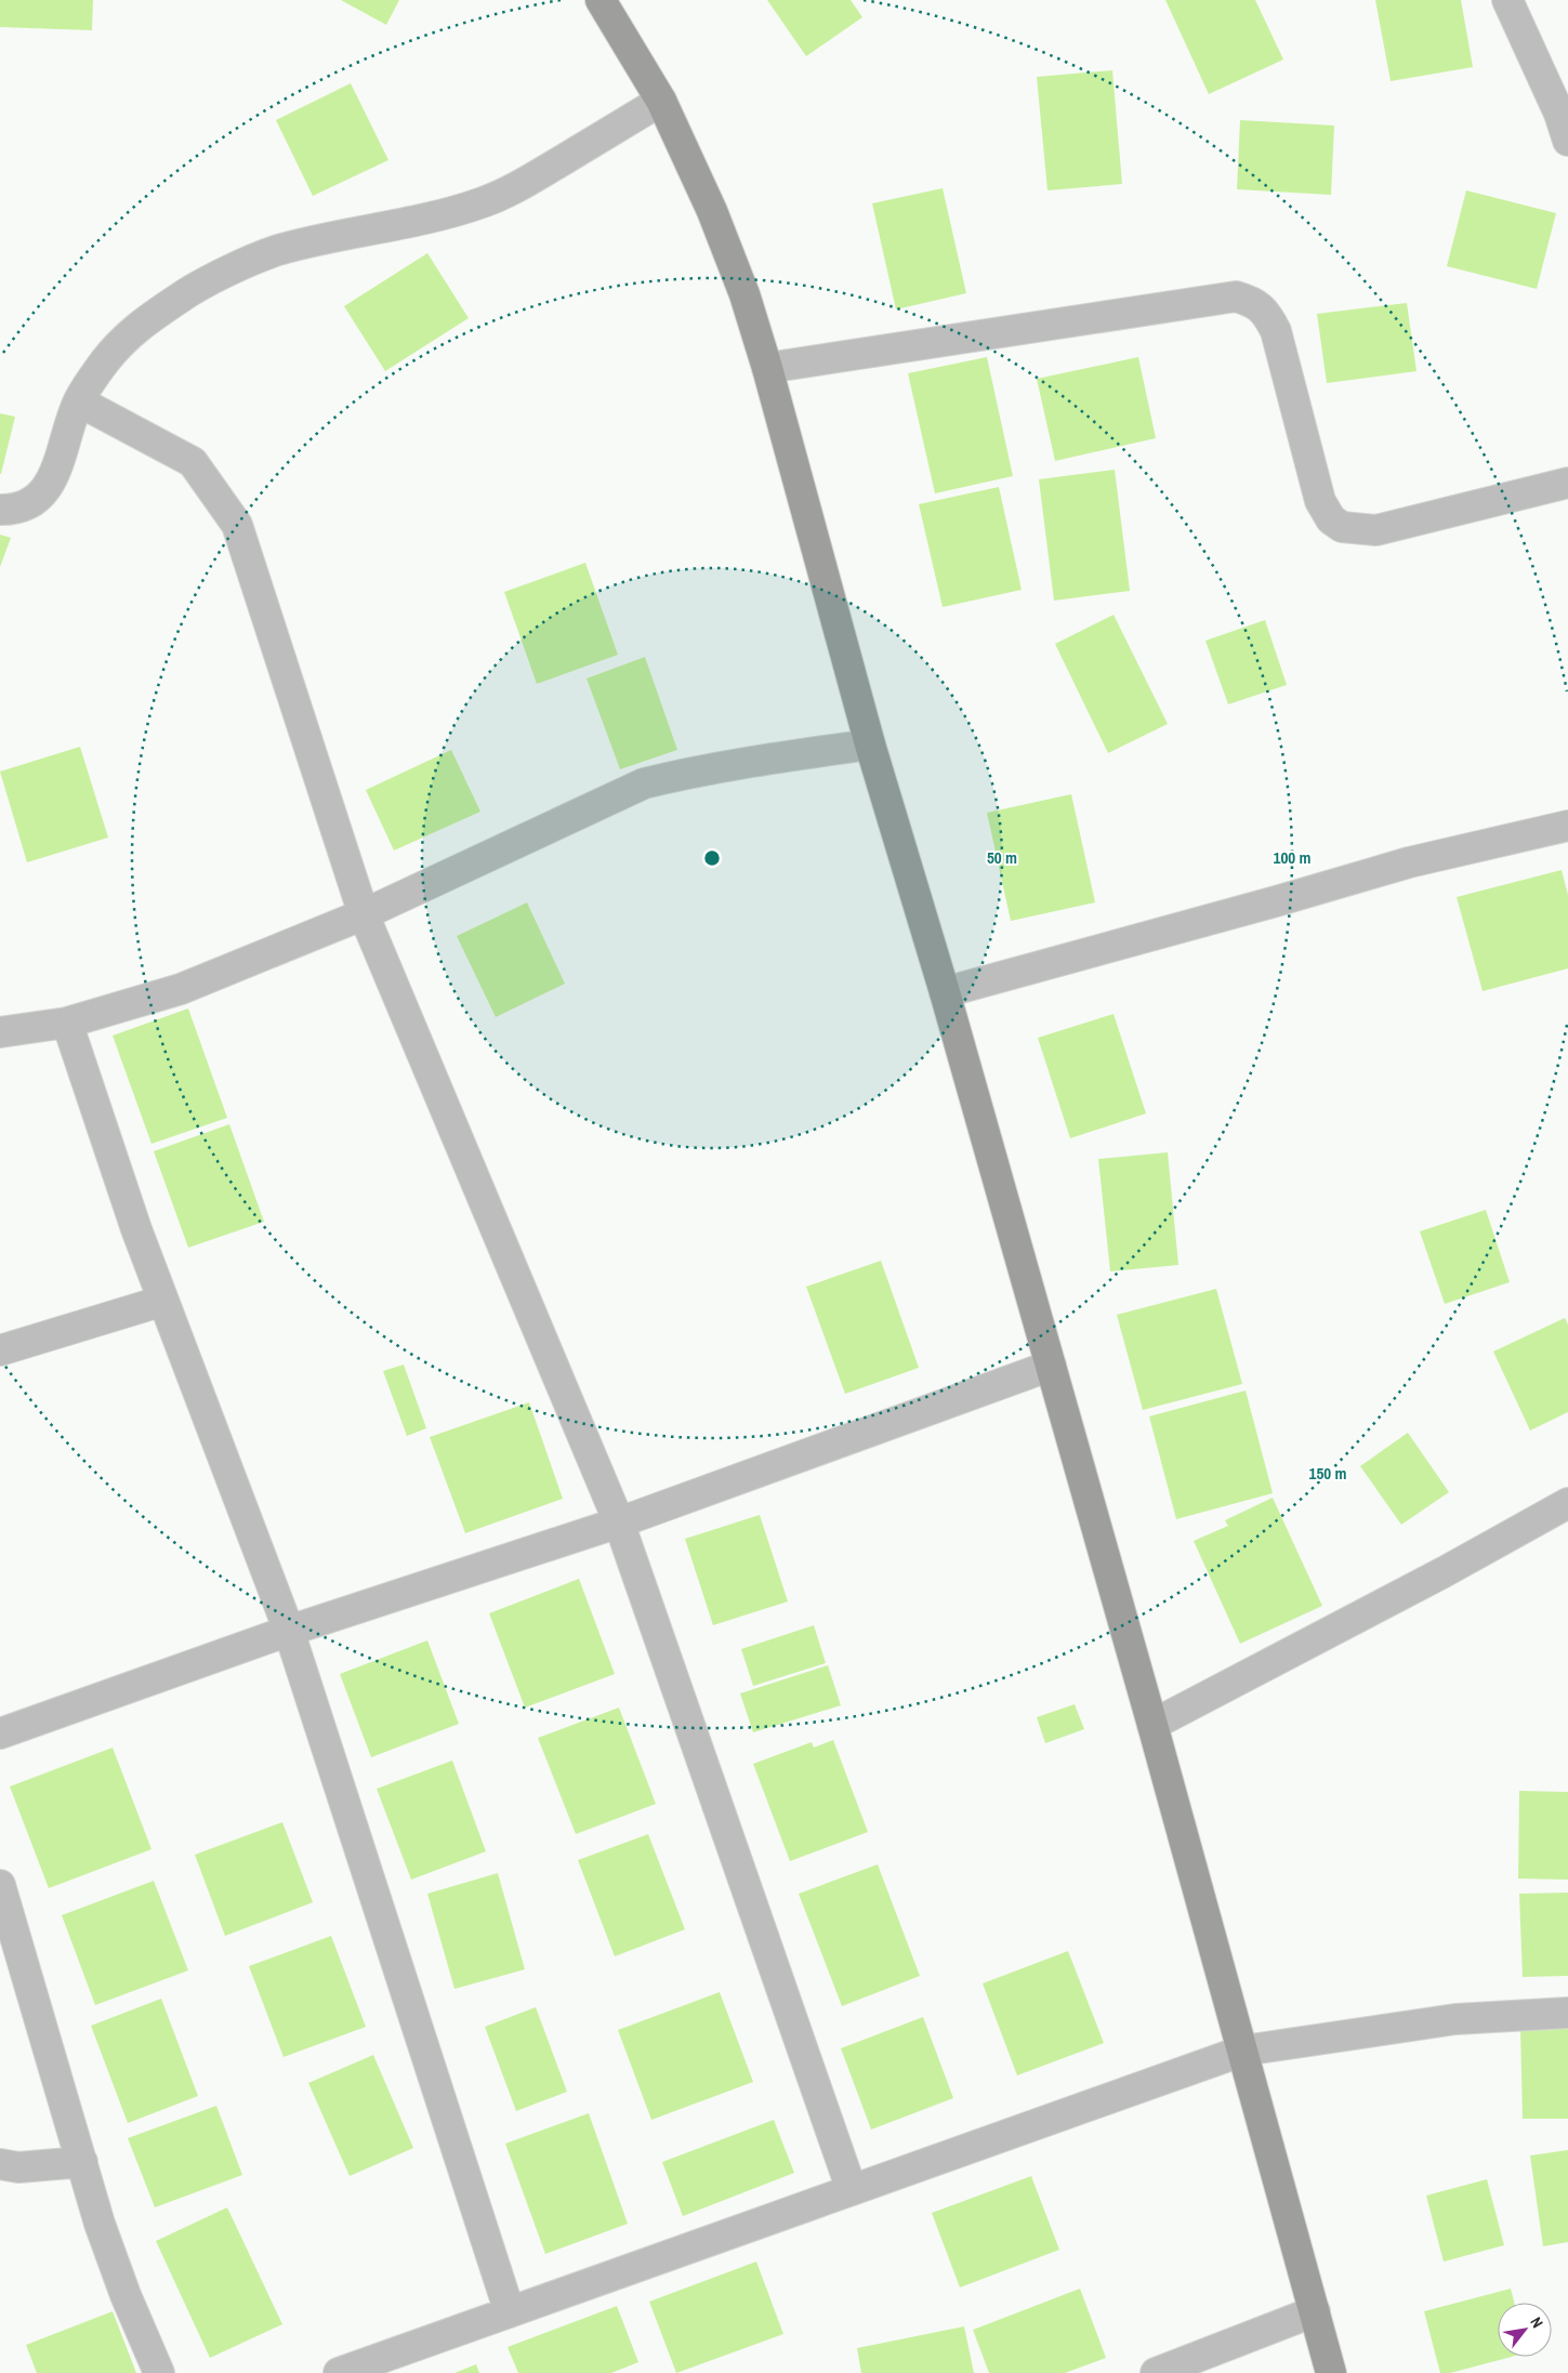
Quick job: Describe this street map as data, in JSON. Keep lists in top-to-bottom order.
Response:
{
  "north": "top right",
  "rings": ["50 m", "100 m", "150 m"]
}
